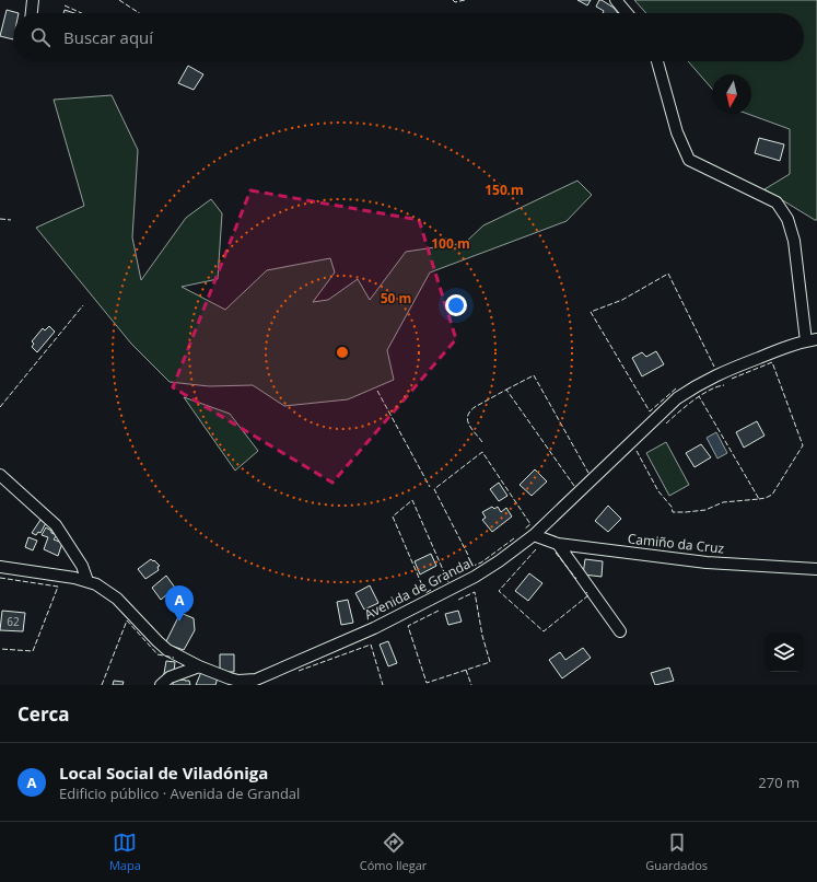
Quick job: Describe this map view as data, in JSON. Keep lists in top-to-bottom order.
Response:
{
  "streets": {
    "street": ["Camiño da Cruz", "Avenida de Grandal"]
  },
  "crossings": [
    ["Camiño da Cruz", "Avenida de Grandal"]
  ],
  "house_numbers": ["62"],
  "north": "bottom",
  "page": {
    "search": "Buscar aquí",
    "pins": "A",
    "heading": "Cerca",
    "list": [
      {
        "mark": "A",
        "name": "Local Social de Viladóniga",
        "note": "Edificio público · Avenida de Grandal",
        "value": "270 m"
      }
    ],
    "nav": ["Mapa", "Cómo llegar", "Guardados"]
  },
  "rings": ["150 m", "100 m", "50 m"]
}
